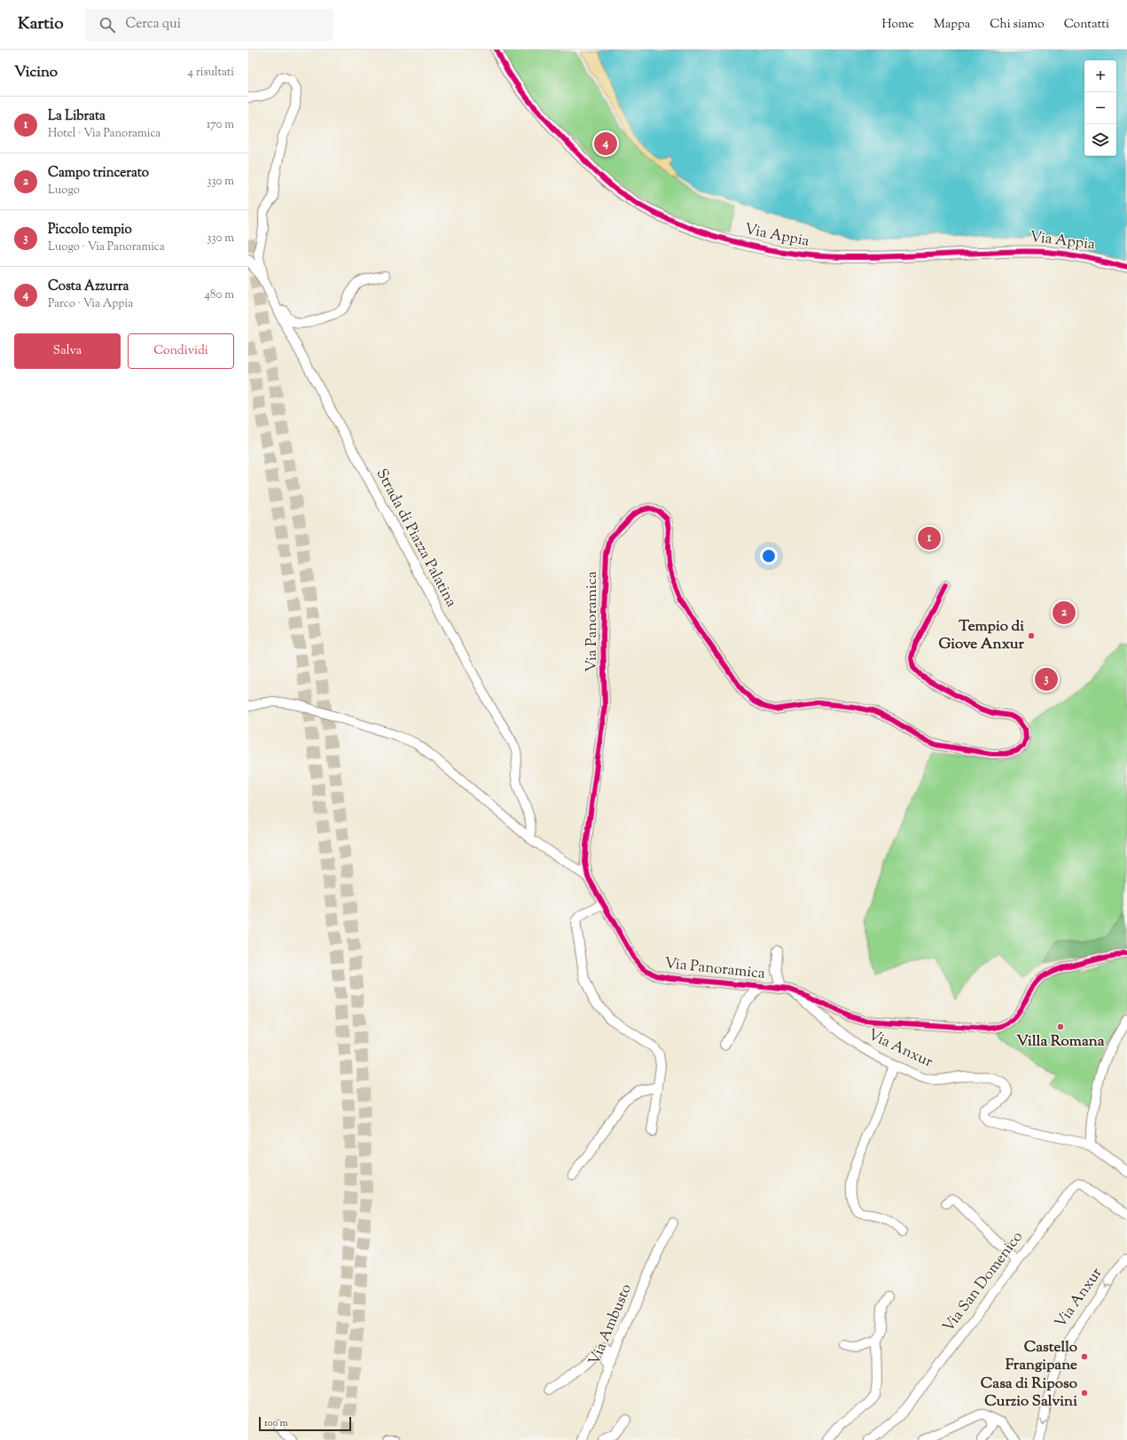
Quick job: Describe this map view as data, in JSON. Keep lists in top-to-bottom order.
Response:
{
  "streets": {
    "main road": ["Via Appia"],
    "street": [
      "Strada di Piazza Palatina",
      "Via Panoramica",
      "Via Anxur",
      "Via San Domenico",
      "Via Ambusto"
    ]
  },
  "crossings": [
    ["Via Panoramica", "Via Anxur"]
  ],
  "places": [
    "Tempio di Giove Anxur",
    "Villa Romana",
    "Castello Frangipane",
    "Casa di Riposo Curzio Salvini"
  ],
  "scale_bar": "100 m",
  "page": {
    "header": "Kartio",
    "search": "Cerca qui",
    "nav": [
      "Home",
      "Mappa",
      "Chi siamo",
      "Contatti"
    ],
    "heading": ["Vicino", "4 risultati"],
    "map_buttons": ["+", "−"],
    "list": [
      {
        "mark": "1",
        "name": "La Librata",
        "note": "Hotel · Via Panoramica",
        "value": "170 m"
      },
      {
        "mark": "2",
        "name": "Campo trincerato",
        "note": "Luogo",
        "value": "330 m"
      },
      {
        "mark": "3",
        "name": "Piccolo tempio",
        "note": "Luogo · Via Panoramica",
        "value": "330 m"
      },
      {
        "mark": "4",
        "name": "Costa Azzurra",
        "note": "Parco · Via Appia",
        "value": "480 m"
      }
    ],
    "pins": [
      "4",
      "1",
      "2",
      "3"
    ],
    "buttons": ["Salva", "Condividi"],
    "scale": "100 m"
  }
}
